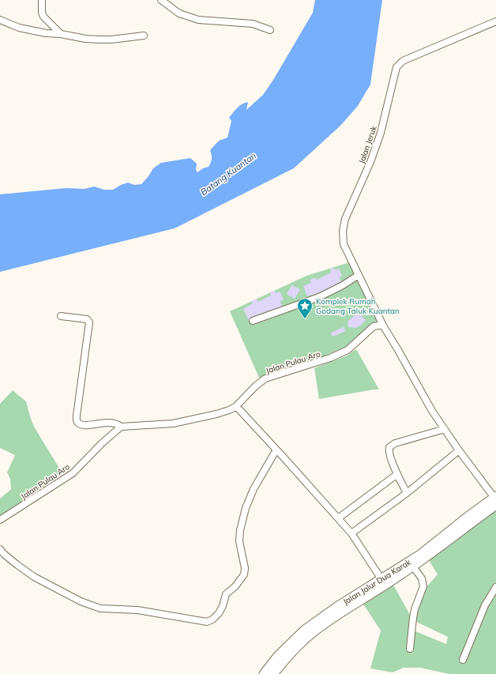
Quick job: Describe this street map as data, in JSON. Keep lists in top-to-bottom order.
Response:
{
  "streets": {
    "main road": ["Jalan Jalur Dua Karak"],
    "street": ["Jalan Jeruk", "Jalan Pulau Aro"]
  },
  "crossings": [
    ["Jalan Jeruk", "Jalan Pulau Aro"]
  ],
  "water": ["Batang Kuantan"],
  "places": {
    "place": ["Komplek Rumah Godang Taluk Kuantan"]
  }
}
